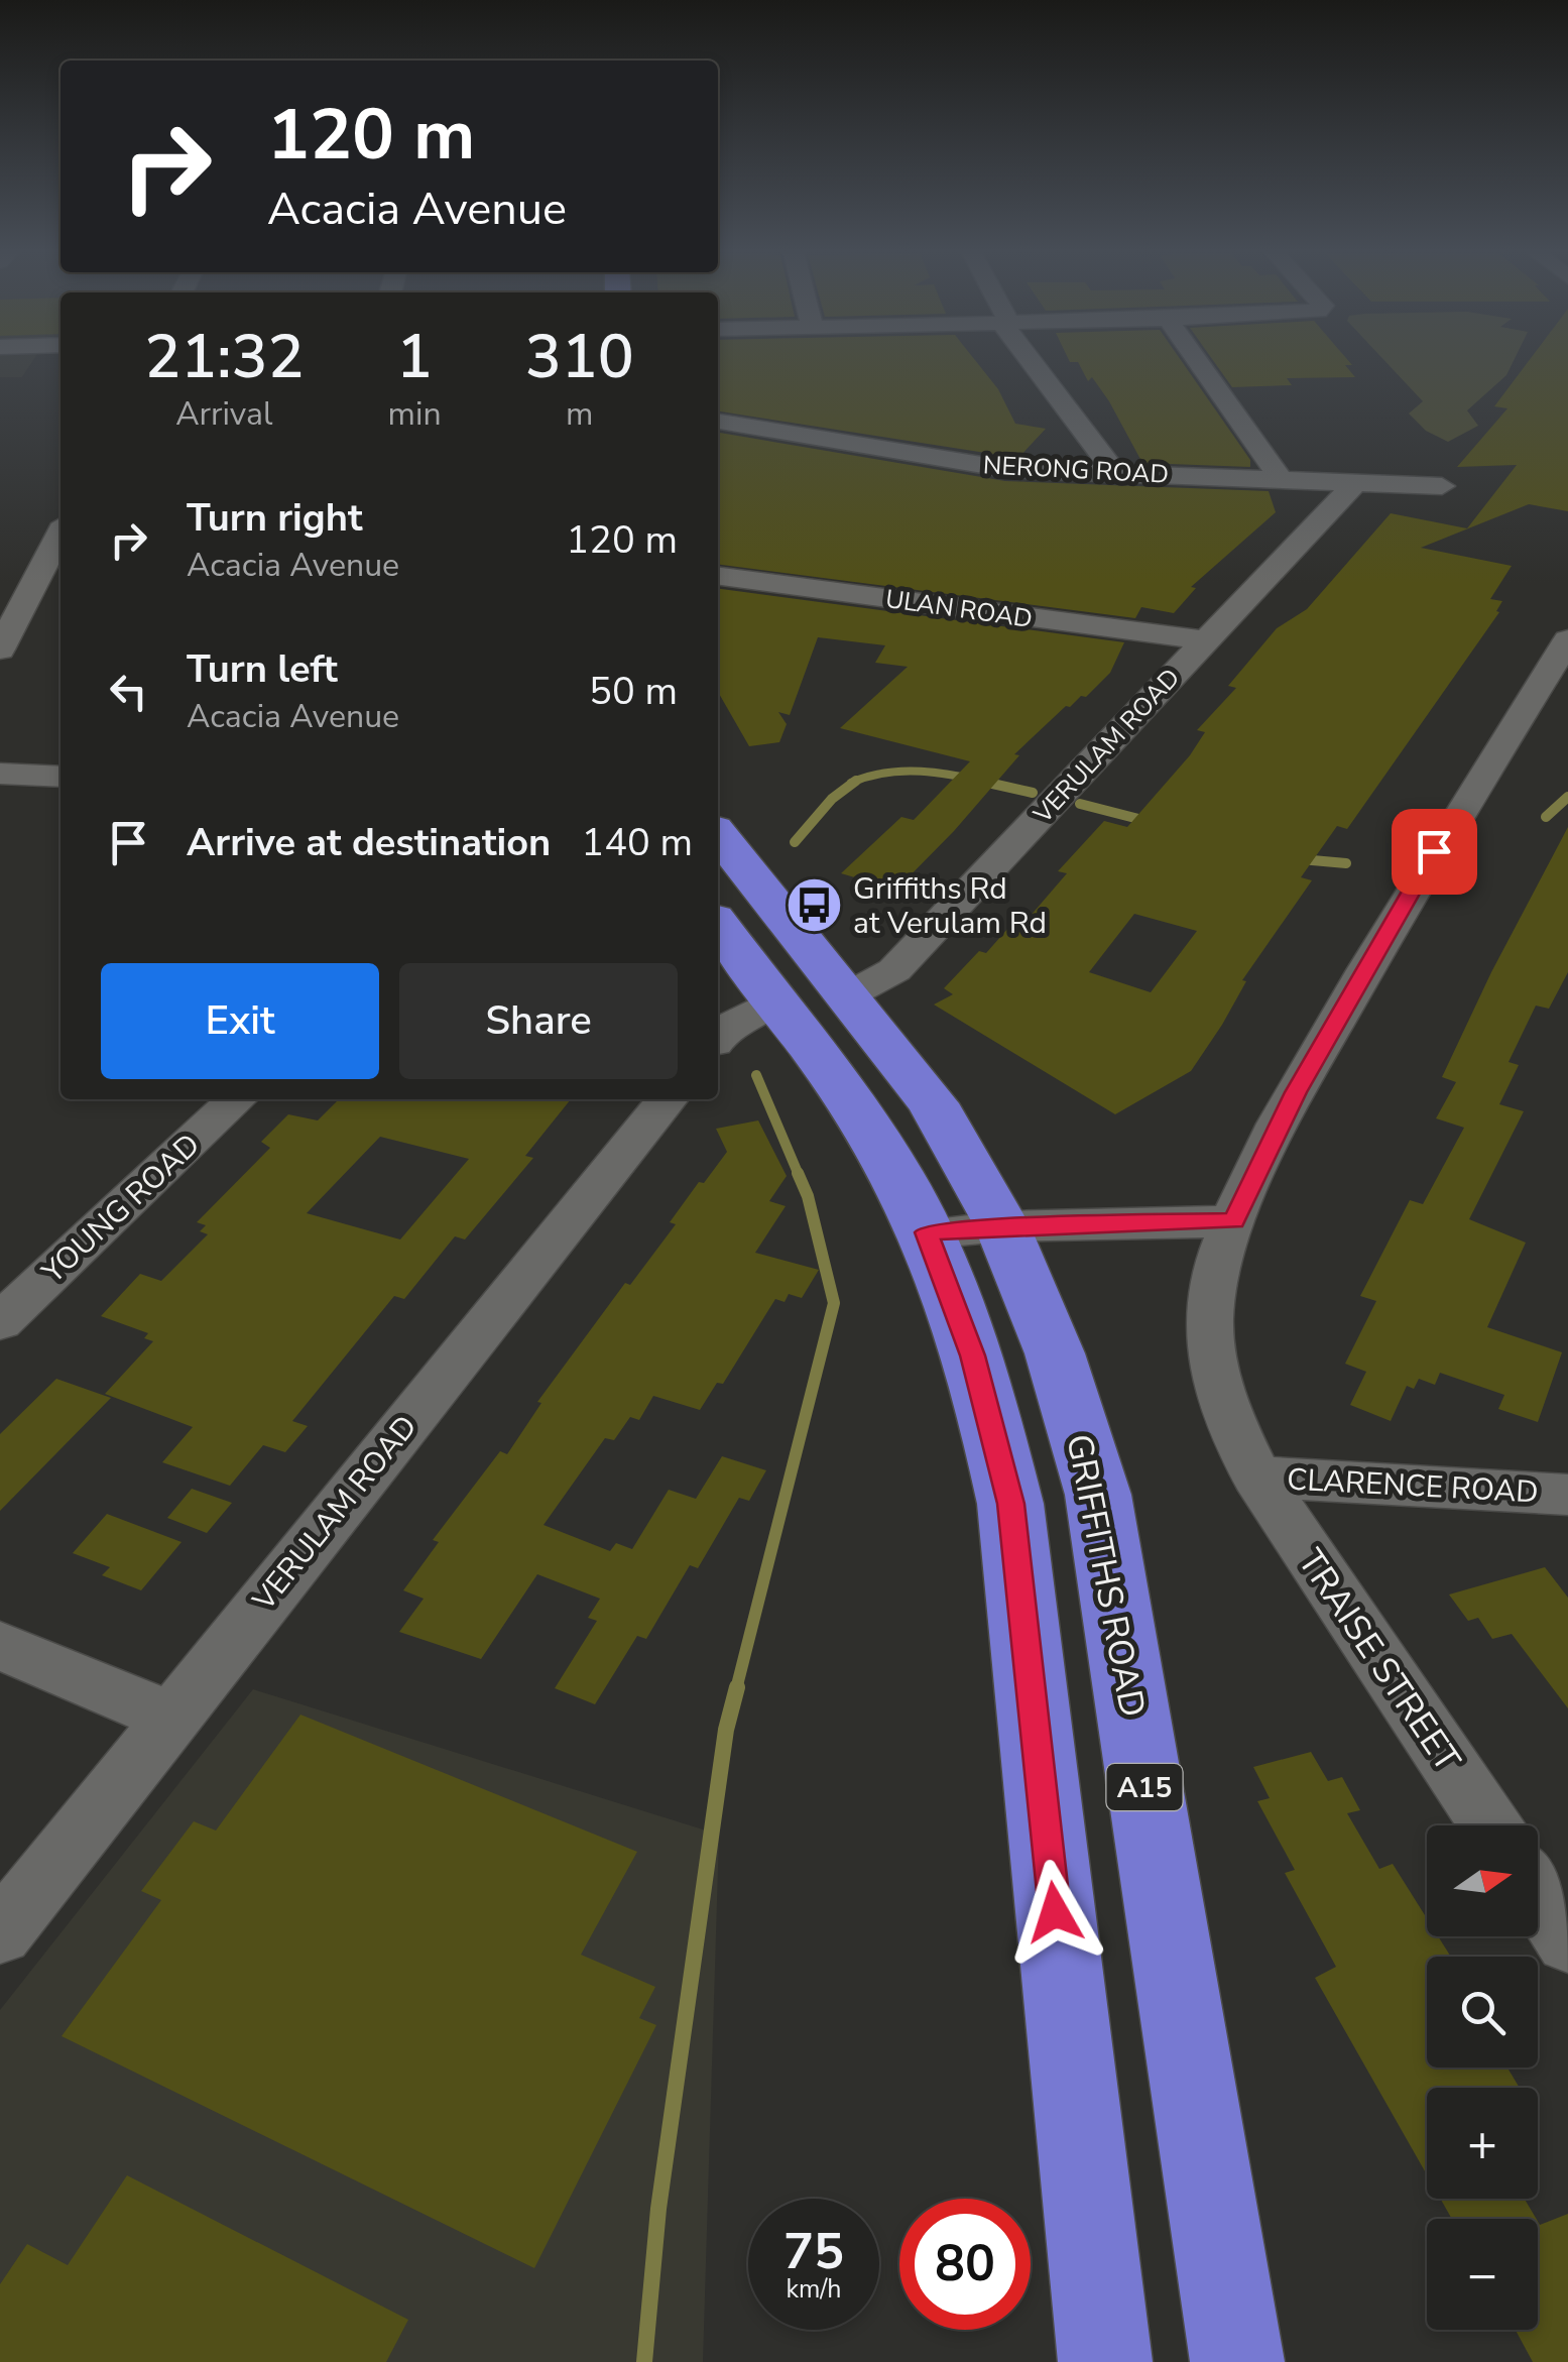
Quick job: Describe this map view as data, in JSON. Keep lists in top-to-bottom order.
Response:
{
  "streets": {
    "highway": ["GRIFFITHS ROAD", "A15"],
    "street": [
      "NERONG ROAD",
      "ULAN ROAD",
      "VERULAM ROAD",
      "YOUNG ROAD",
      "CLARENCE ROAD",
      "TRAISE STREET"
    ]
  },
  "crossings": [
    ["NERONG ROAD", "VERULAM ROAD"],
    ["ULAN ROAD", "VERULAM ROAD"],
    ["VERULAM ROAD", "GRIFFITHS ROAD"],
    ["CLARENCE ROAD", "TRAISE STREET"]
  ],
  "places": {
    "bus stop": ["Griffiths Rd at Verulam Rd"]
  },
  "north": "right",
  "page": {
    "turn": ["120 m", "Acacia Avenue"],
    "eta": [
      "21:32",
      "Arrival",
      "1",
      "min",
      "310",
      "m"
    ],
    "list": [
      {
        "name": "Turn right",
        "note": "Acacia Avenue",
        "value": "120 m"
      },
      {
        "name": "Turn left",
        "note": "Acacia Avenue",
        "value": "50 m"
      },
      {
        "name": "Arrive at destination",
        "value": "140 m"
      }
    ],
    "buttons": ["Exit", "Share"],
    "map_buttons": ["+", "−"],
    "speed": "75 km/h",
    "limit": "80"
  }
}
